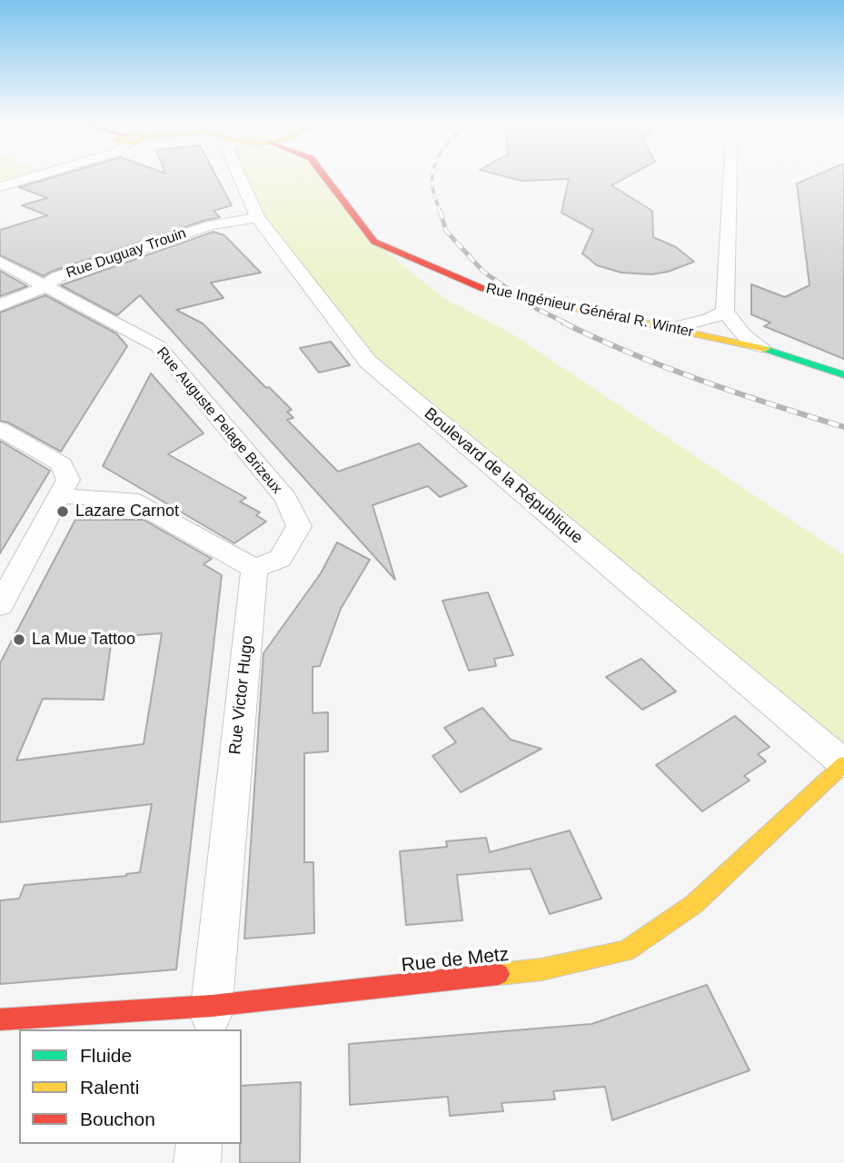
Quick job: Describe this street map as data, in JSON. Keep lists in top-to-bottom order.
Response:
{
  "streets": {
    "street": [
      "Rue Duguay Trouin",
      "Rue Ingénieur Général R. Winter",
      "Rue Auguste Pelage Brizeux",
      "Boulevard de la République",
      "Rue Victor Hugo",
      "Rue de Metz"
    ]
  },
  "crossings": [
    ["Rue Duguay Trouin", "Rue Auguste Pelage Brizeux"],
    ["Rue Duguay Trouin", "Boulevard de la République"],
    ["Rue Auguste Pelage Brizeux", "Rue Victor Hugo"],
    ["Boulevard de la République", "Rue de Metz"],
    ["Rue Victor Hugo", "Rue de Metz"]
  ],
  "places": ["Lazare Carnot", "La Mue Tattoo"],
  "legend": ["Fluide", "Ralenti", "Bouchon"]
}
